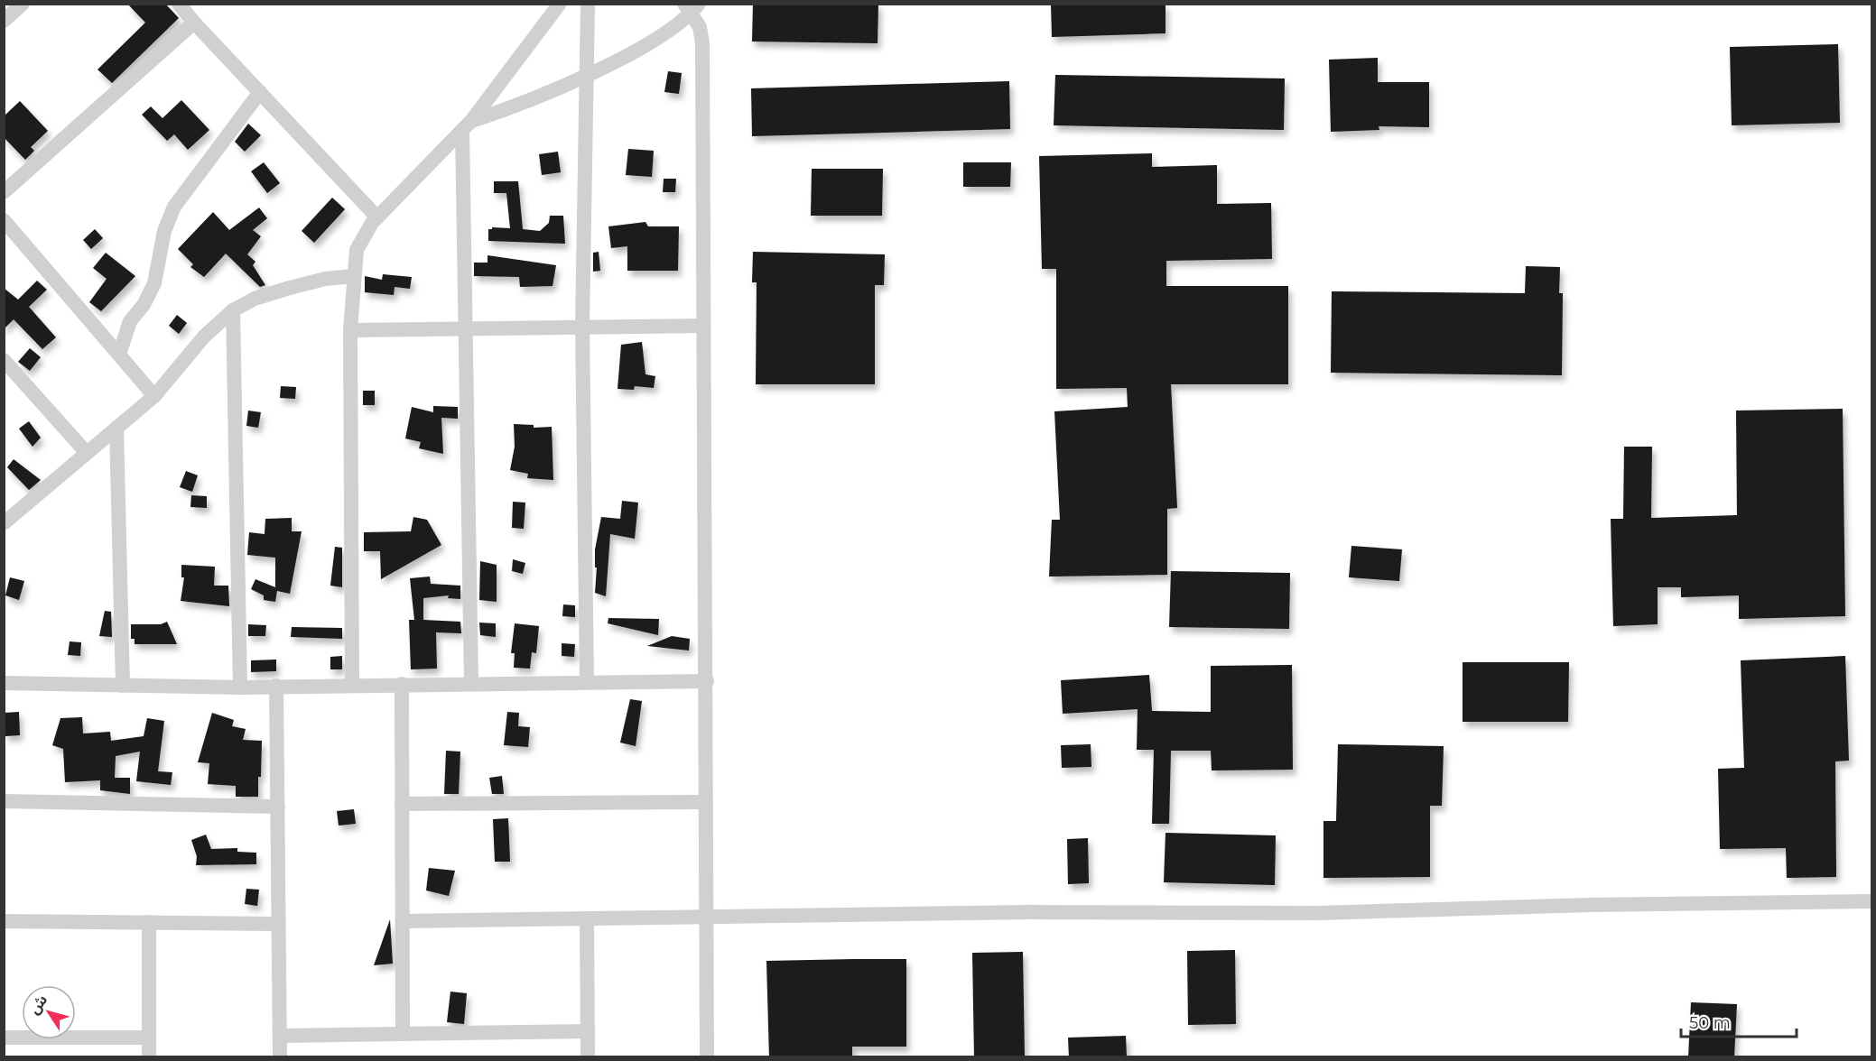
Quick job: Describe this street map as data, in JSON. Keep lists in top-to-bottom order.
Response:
{
  "scale_bar": "50 m",
  "north": "top left"
}
